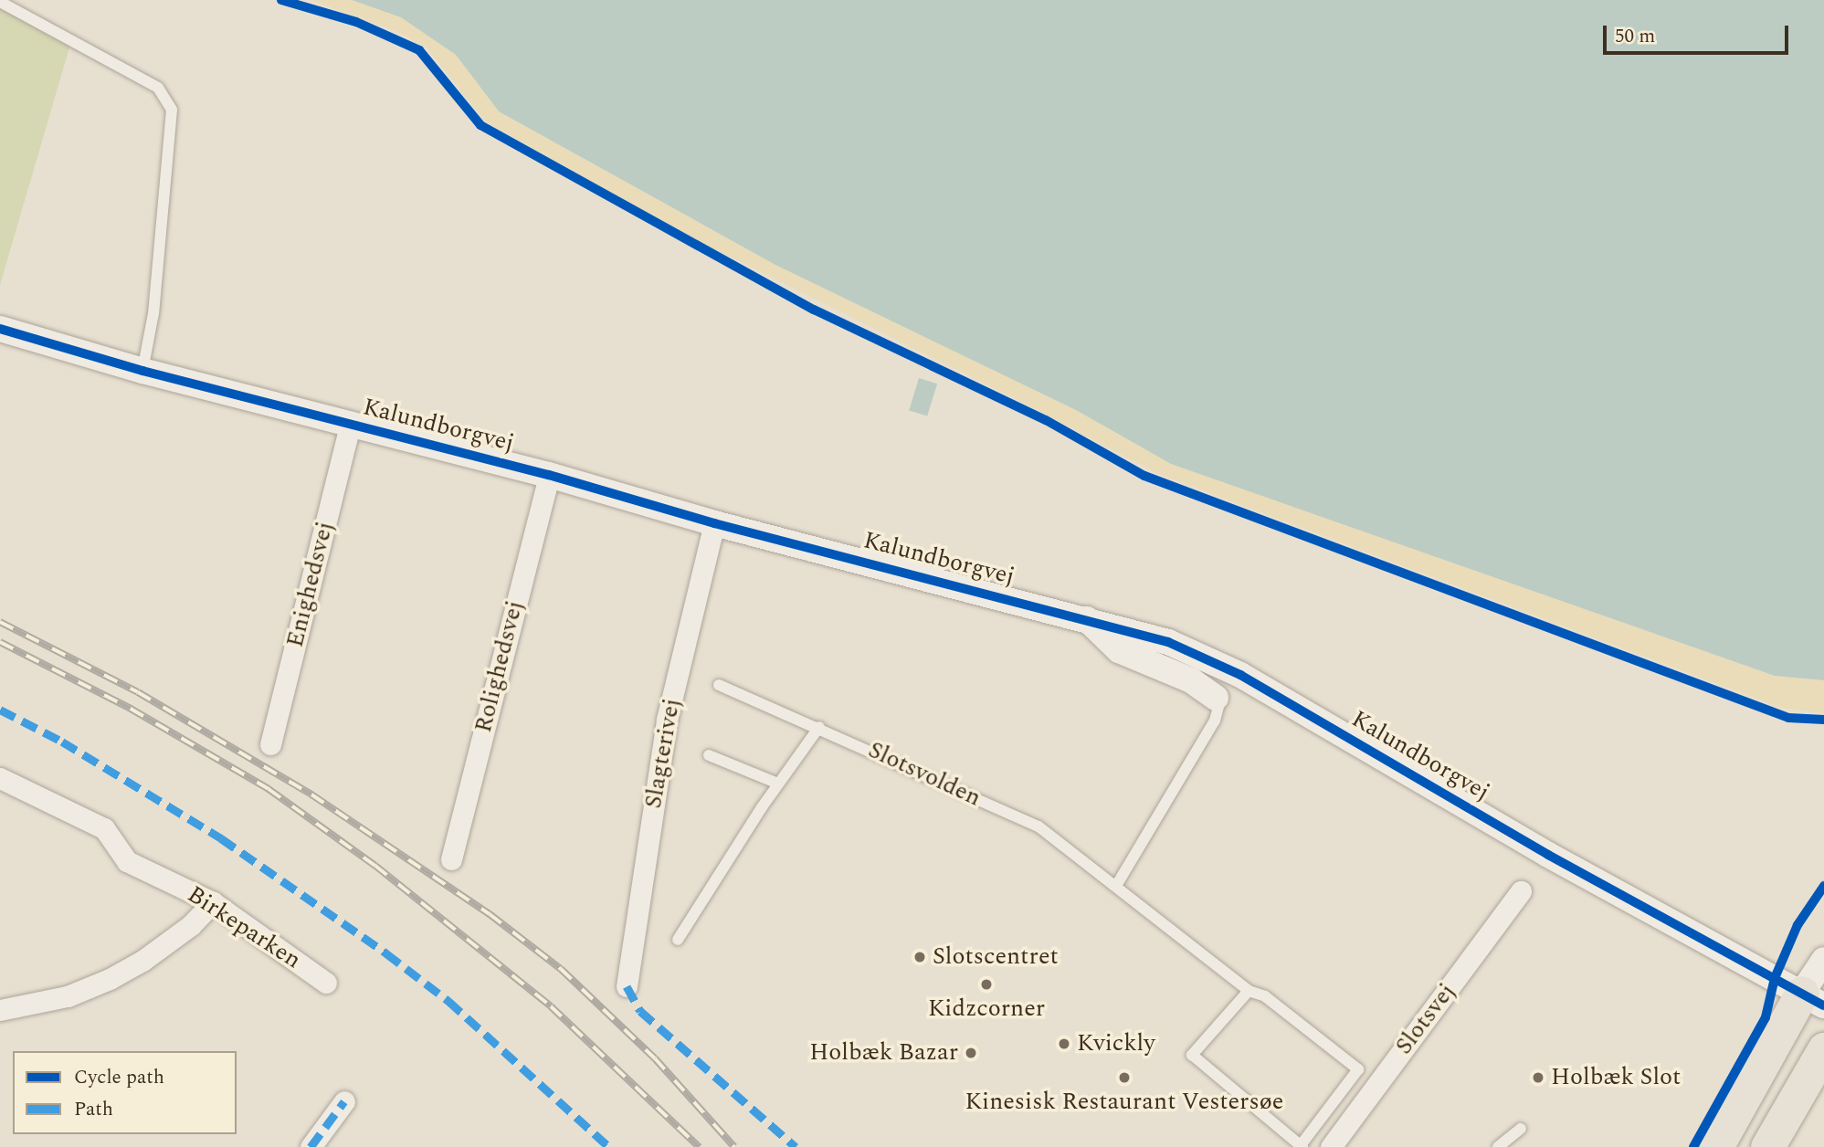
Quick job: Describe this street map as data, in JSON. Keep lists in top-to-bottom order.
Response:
{
  "streets": {
    "street": [
      "Kalundborgvej",
      "Enighedsvej",
      "Rolighedsvej",
      "Slagterivej",
      "Birkeparken",
      "Slotsvej"
    ],
    "lane": ["Slotsvolden"]
  },
  "crossings": [
    ["Kalundborgvej", "Enighedsvej"],
    ["Kalundborgvej", "Rolighedsvej"],
    ["Kalundborgvej", "Slagterivej"]
  ],
  "places": [
    "Slotscentret",
    "Kidzcorner",
    "Kvickly",
    "Holbæk Bazar",
    "Kinesisk Restaurant Vestersøe",
    "Holbæk Slot"
  ],
  "legend": ["Cycle path", "Path"],
  "scale_bar": "50 m"
}
